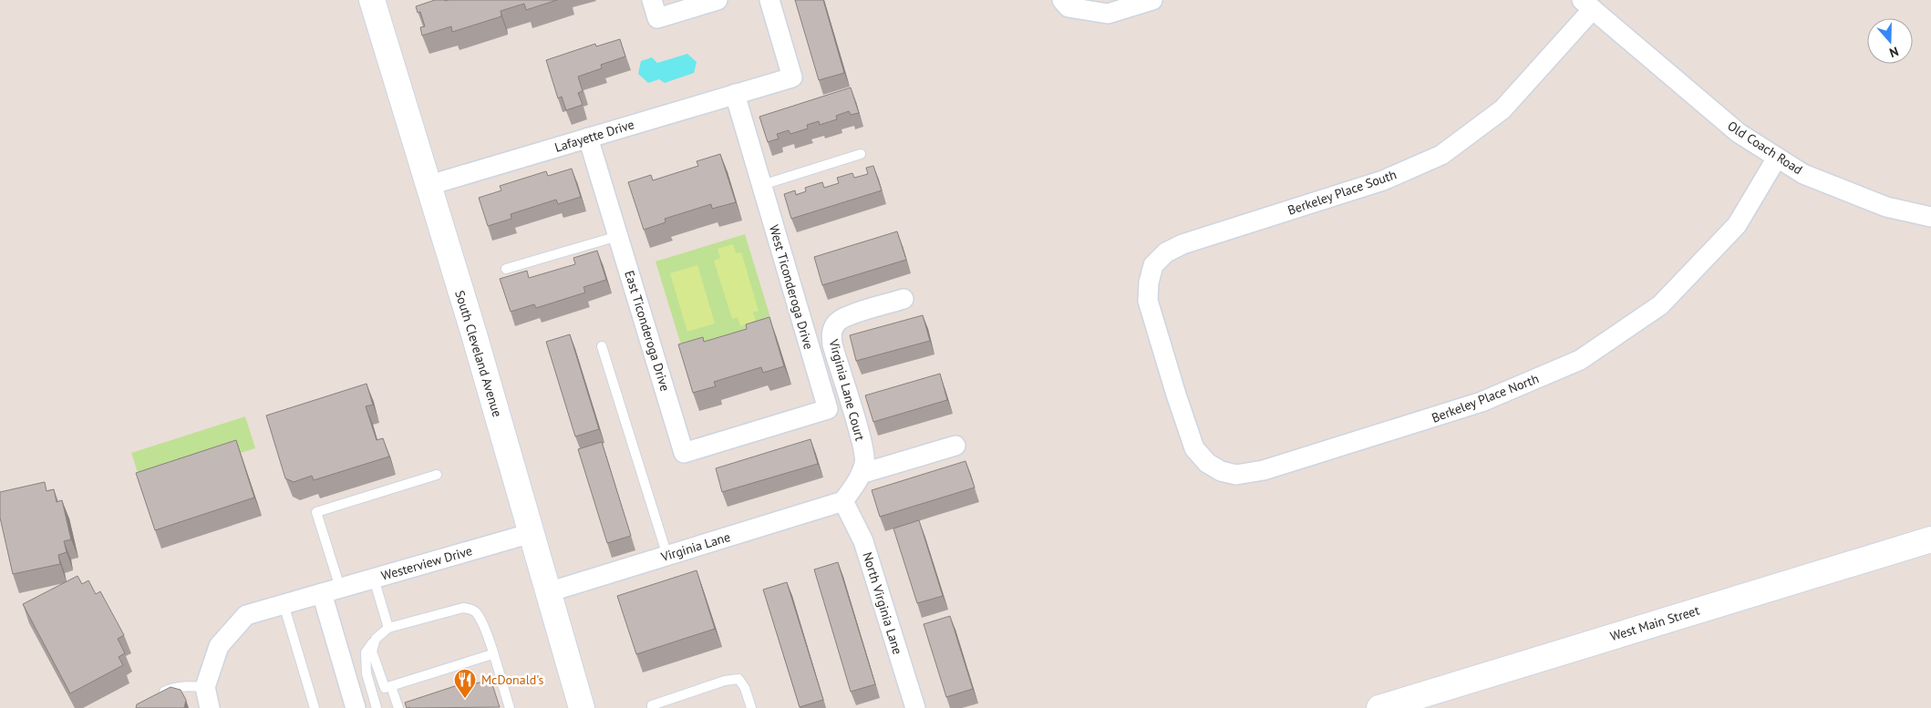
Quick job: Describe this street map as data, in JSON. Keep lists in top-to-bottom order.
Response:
{
  "streets": {
    "main road": ["South Cleveland Avenue", "West Main Street"],
    "street": [
      "Lafayette Drive",
      "Old Coach Road",
      "Berkeley Place South",
      "West Ticonderoga Drive",
      "East Ticonderoga Drive",
      "Virginia Lane Court",
      "Berkeley Place North",
      "Virginia Lane",
      "Westerview Drive",
      "North Virginia Lane"
    ]
  },
  "crossings": [
    ["Lafayette Drive", "West Ticonderoga Drive"],
    ["Lafayette Drive", "East Ticonderoga Drive"],
    ["Lafayette Drive", "South Cleveland Avenue"],
    ["Old Coach Road", "Berkeley Place South"],
    ["Old Coach Road", "Berkeley Place North"],
    ["Berkeley Place South", "Berkeley Place North"],
    ["West Ticonderoga Drive", "East Ticonderoga Drive"],
    ["South Cleveland Avenue", "Virginia Lane"],
    ["South Cleveland Avenue", "Westerview Drive"],
    ["Virginia Lane Court", "Virginia Lane"],
    ["Virginia Lane Court", "North Virginia Lane"],
    ["Virginia Lane", "North Virginia Lane"]
  ],
  "places": {
    "restaurant": ["McDonald's"]
  },
  "north": "bottom"
}
